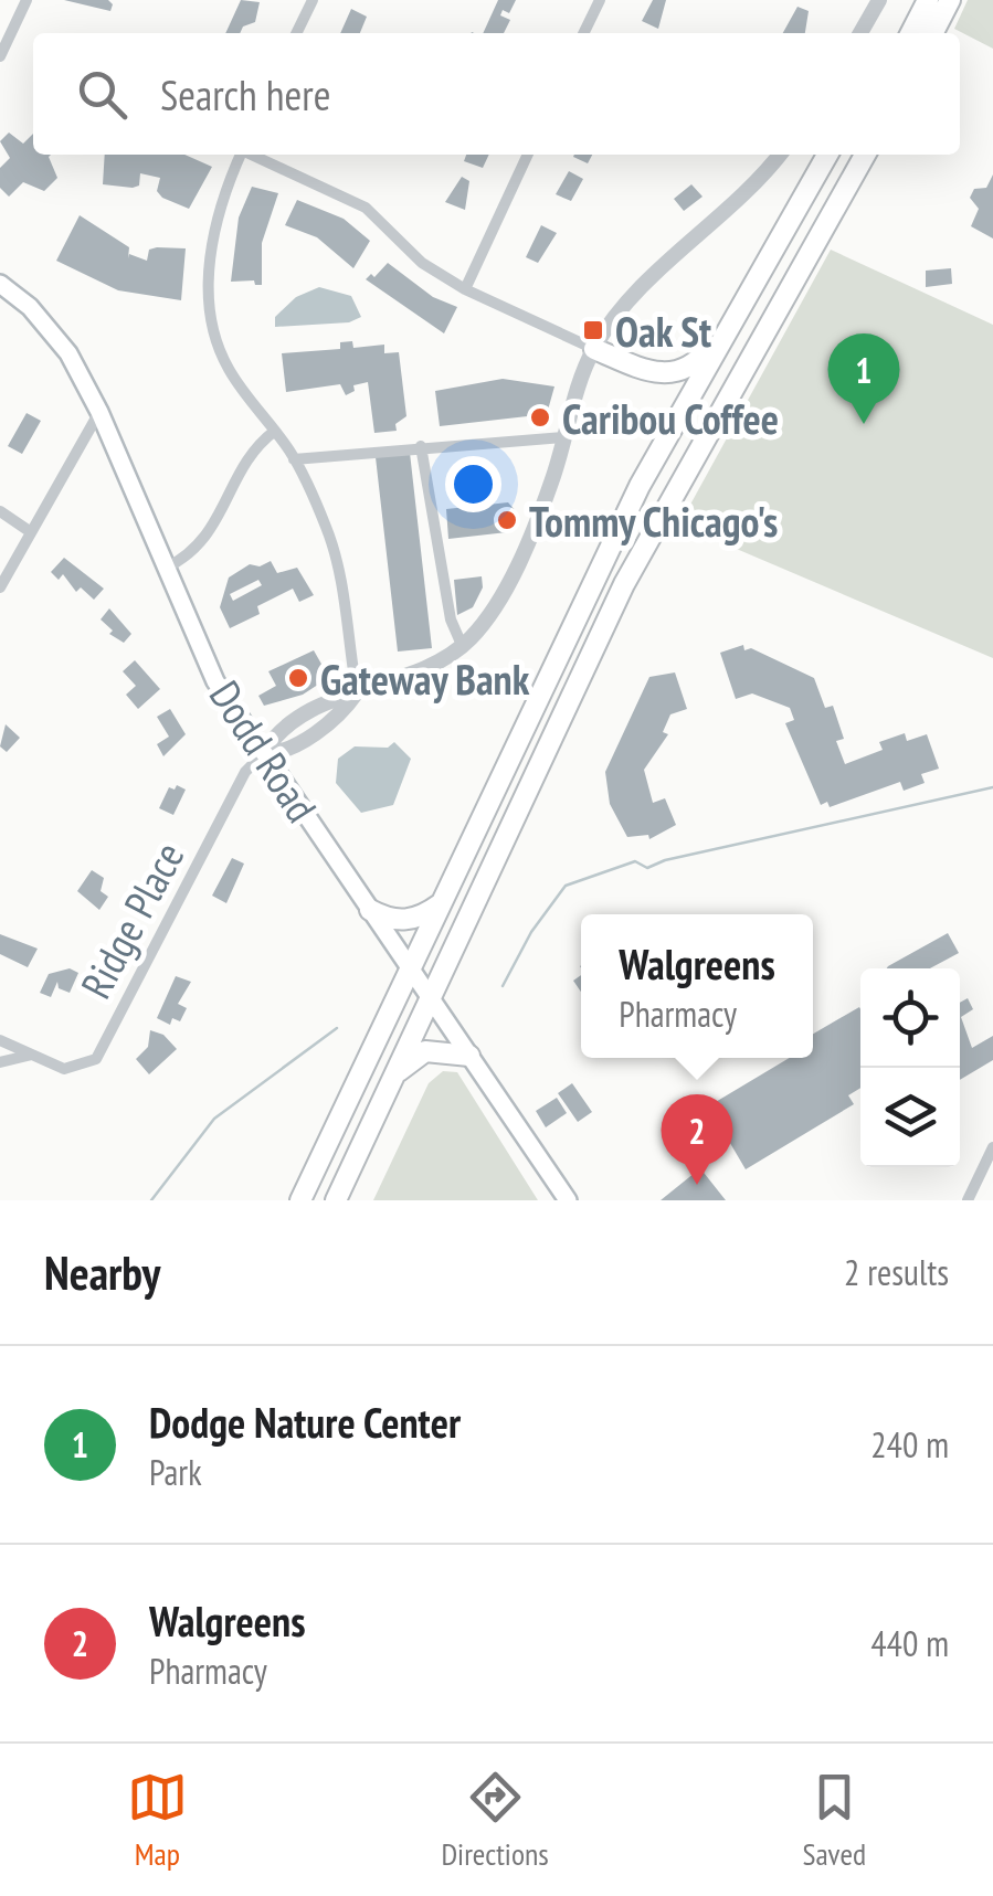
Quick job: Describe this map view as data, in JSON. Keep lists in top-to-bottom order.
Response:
{
  "streets": {
    "main road": ["Dodd Road"],
    "street": ["Ridge Place"]
  },
  "crossings": [
    ["Dodd Road", "Ridge Place"]
  ],
  "places": {
    "transit": ["Oak St"],
    "other": ["Caribou Coffee", "Tommy Chicago's", "Gateway Bank"]
  },
  "page": {
    "search": "Search here",
    "pins": ["1", "2"],
    "popup": ["Walgreens", "Pharmacy"],
    "heading": ["Nearby", "2 results"],
    "list": [
      {
        "mark": "1",
        "name": "Dodge Nature Center",
        "note": "Park",
        "value": "240 m"
      },
      {
        "mark": "2",
        "name": "Walgreens",
        "note": "Pharmacy",
        "value": "440 m"
      }
    ],
    "nav": ["Map", "Directions", "Saved"]
  }
}
